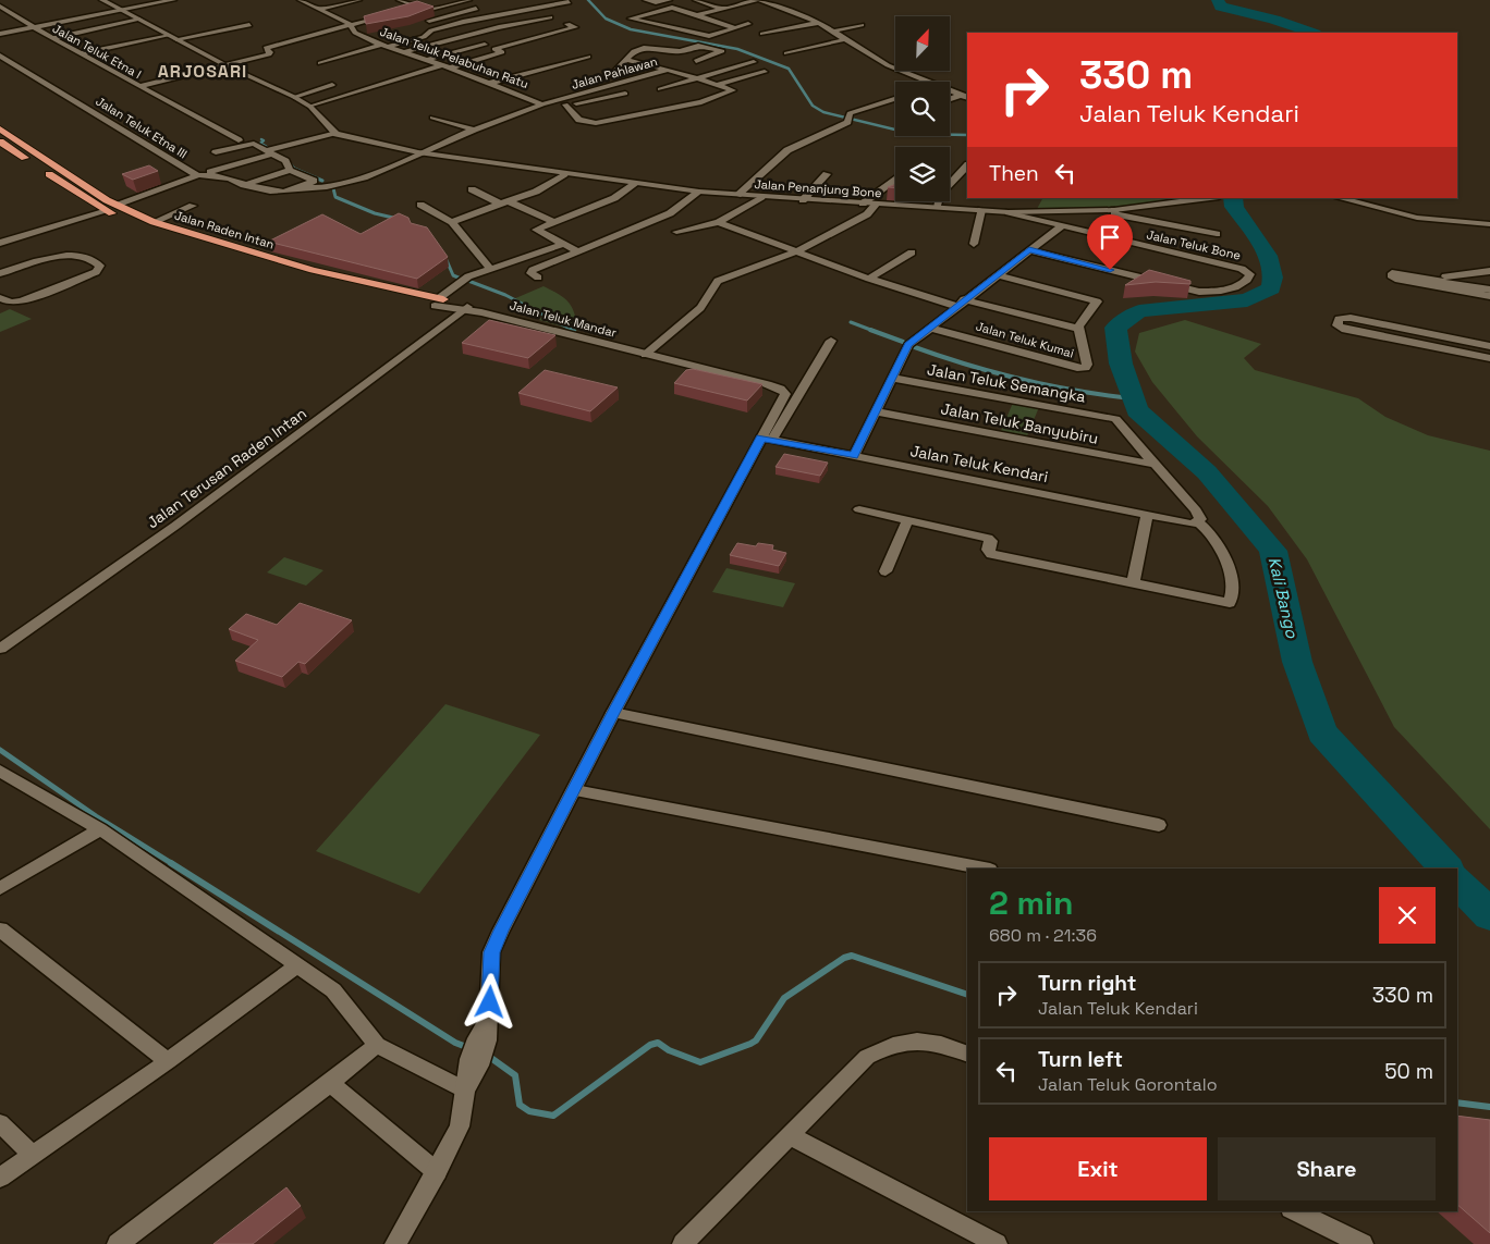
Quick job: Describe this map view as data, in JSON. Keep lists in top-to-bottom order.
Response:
{
  "streets": {
    "highway": ["Jalan Raden Intan"],
    "street": [
      "Jalan Teluk Etna I",
      "Jalan Teluk Pelabuhan Ratu",
      "Jalan Pahlawan",
      "Jalan Teluk Etna III",
      "Jalan Penanjung Bone",
      "Jalan Teluk Bone",
      "Jalan Teluk Mandar",
      "Jalan Teluk Kumai",
      "Jalan Teluk Semangka",
      "Jalan Teluk Banyubiru",
      "Jalan Teluk Kendari",
      "Jalan Terusan Raden Intan"
    ]
  },
  "crossings": [
    ["Jalan Teluk Pelabuhan Ratu", "Jalan Pahlawan"],
    ["Jalan Teluk Pelabuhan Ratu", "Jalan Teluk Etna III"],
    ["Jalan Teluk Pelabuhan Ratu", "Jalan Penanjung Bone"],
    ["Jalan Teluk Etna III", "Jalan Raden Intan"],
    ["Jalan Penanjung Bone", "Jalan Teluk Bone"],
    ["Jalan Raden Intan", "Jalan Teluk Mandar"],
    ["Jalan Raden Intan", "Jalan Terusan Raden Intan"],
    ["Jalan Teluk Mandar", "Jalan Teluk Kendari"],
    ["Jalan Teluk Mandar", "Jalan Terusan Raden Intan"],
    ["Jalan Teluk Semangka", "Jalan Teluk Banyubiru"]
  ],
  "districts": ["ARJOSARI"],
  "water": ["Kali Bango"],
  "north": "top right",
  "page": {
    "turn": ["330 m", "Jalan Teluk Kendari"],
    "then": "Then",
    "heading": ["2 min", "680 m · 21:36"],
    "list": [
      {
        "name": "Turn right",
        "note": "Jalan Teluk Kendari",
        "value": "330 m"
      },
      {
        "name": "Turn left",
        "note": "Jalan Teluk Gorontalo",
        "value": "50 m"
      }
    ],
    "buttons": ["Exit", "Share"]
  }
}
